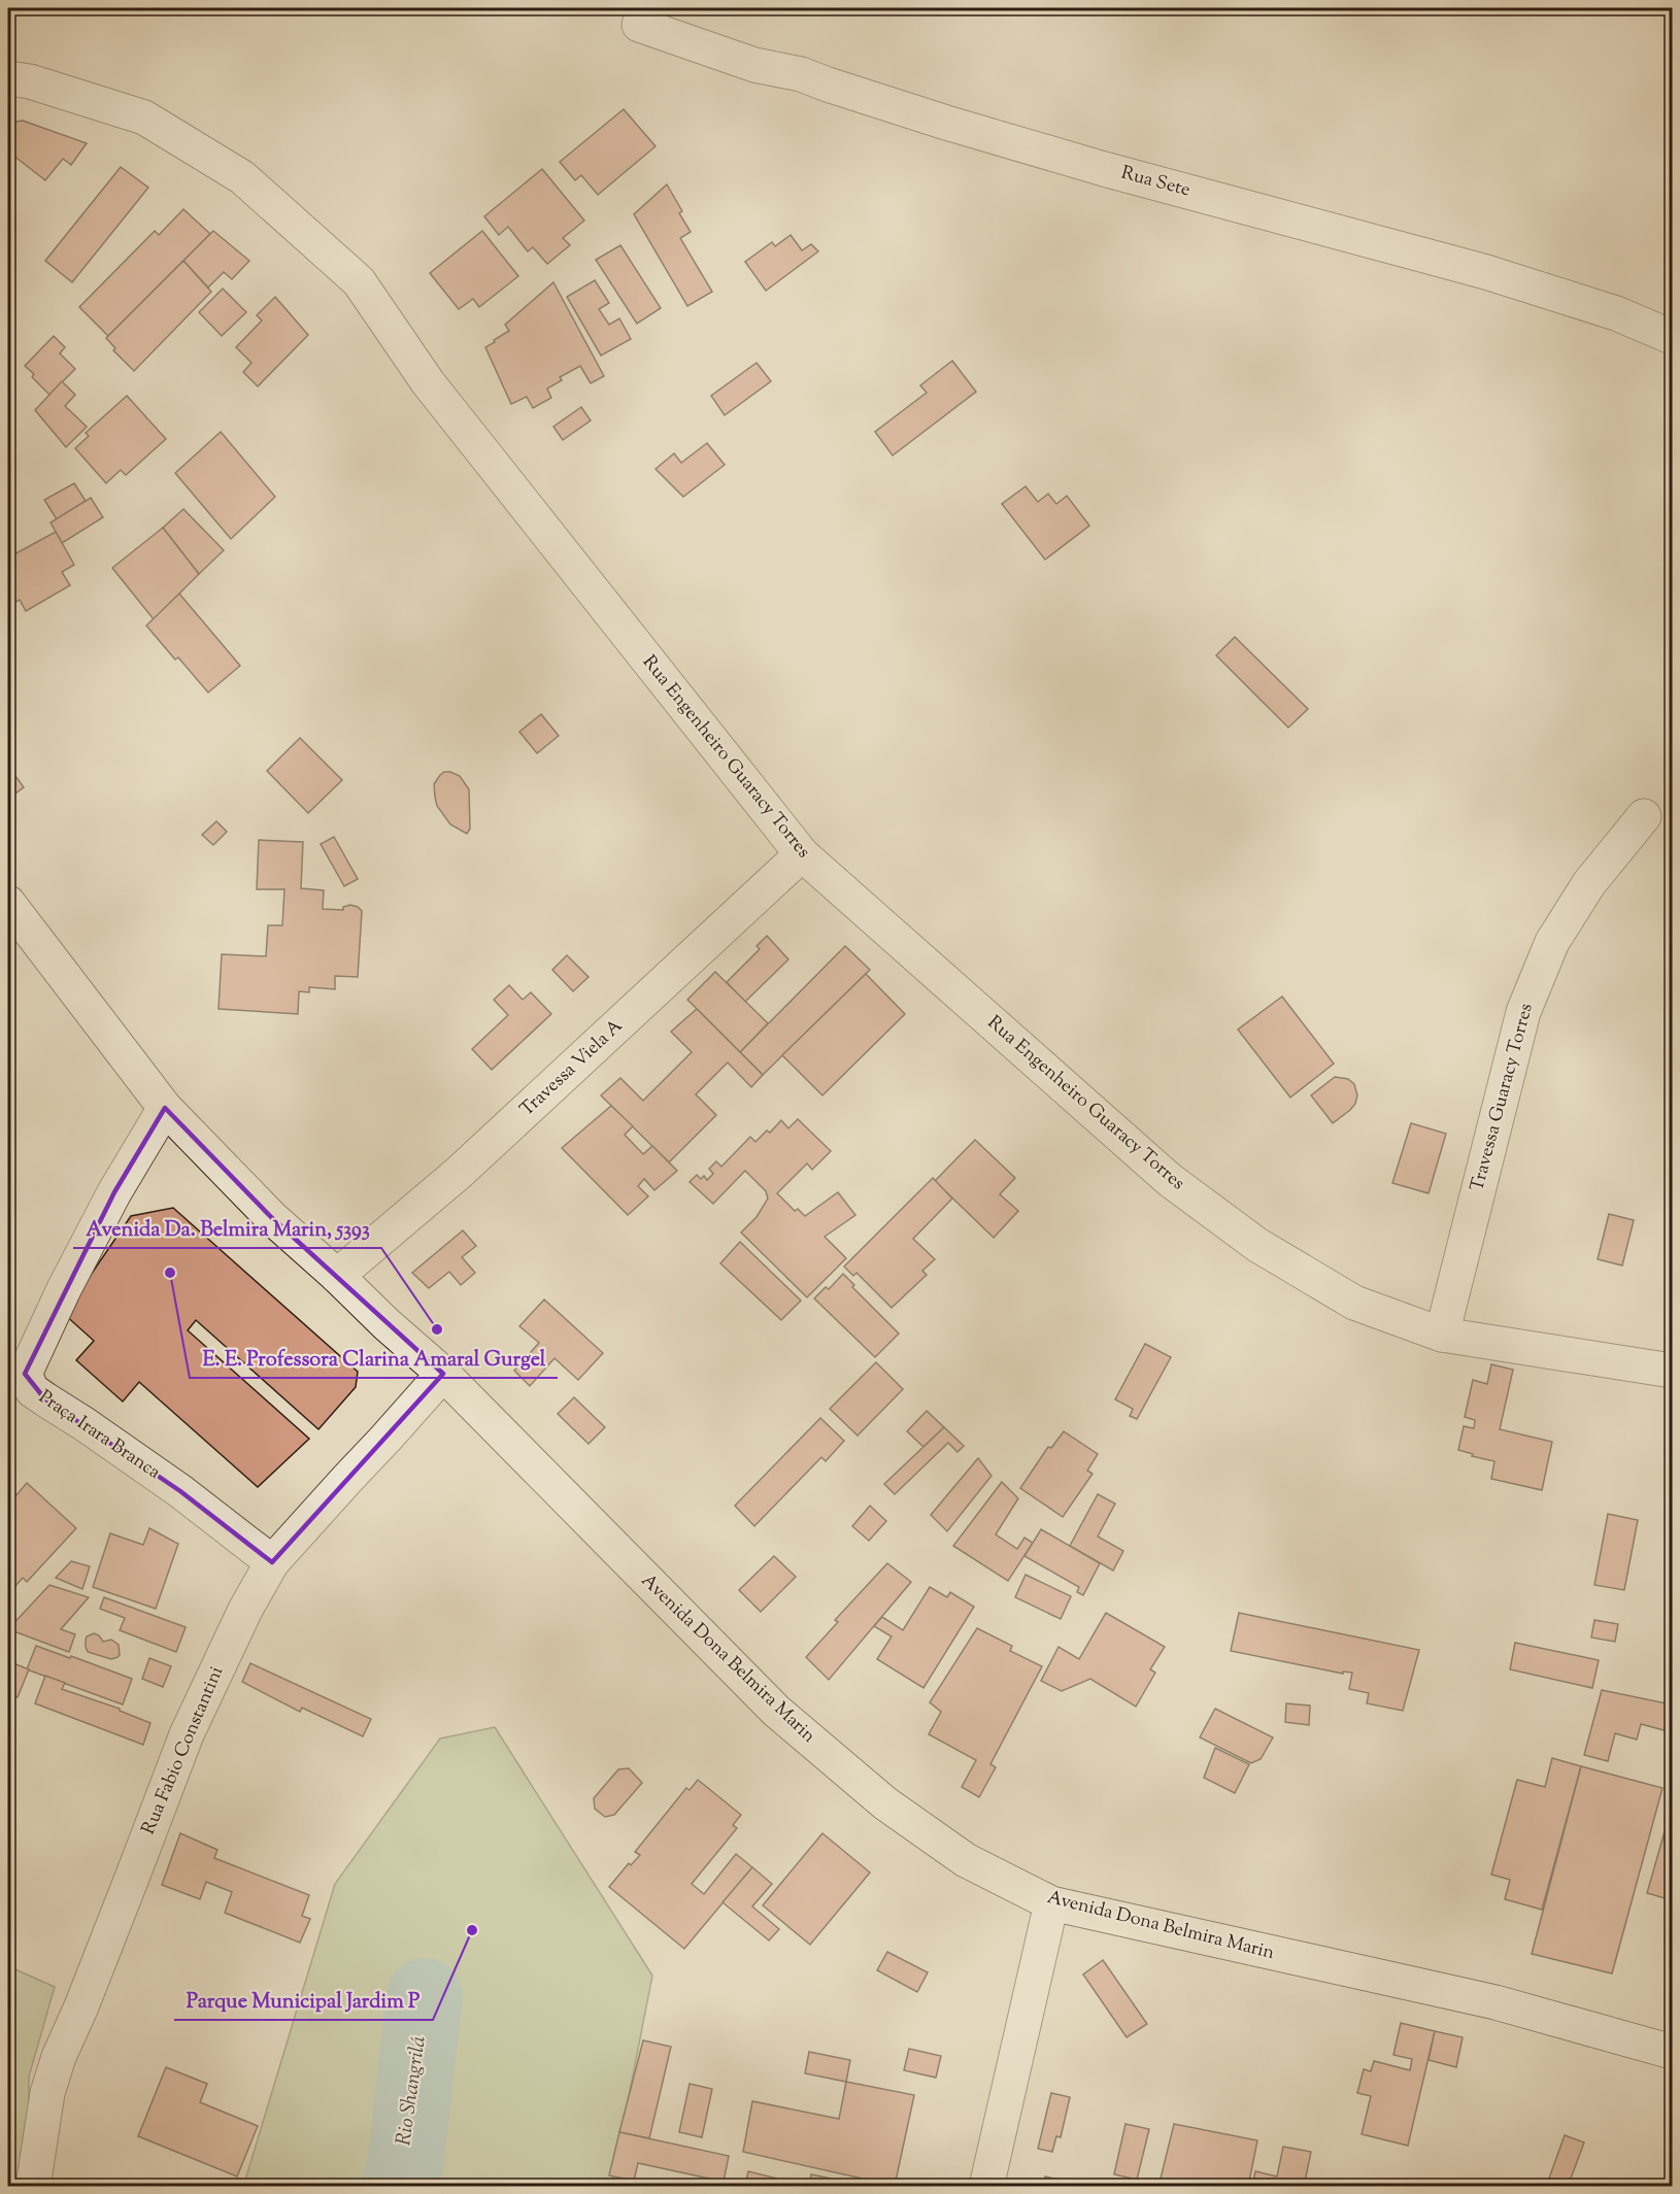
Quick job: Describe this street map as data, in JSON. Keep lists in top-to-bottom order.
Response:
{
  "streets": {
    "street": [
      "Rua Sete",
      "Rua Engenheiro Guaracy Torres",
      "Travessa Viela A",
      "Travessa Guaracy Torres",
      "Praça Irara Branca",
      "Avenida Dona Belmira Marin",
      "Rua Fabio Constantini"
    ]
  },
  "crossings": [
    ["Rua Engenheiro Guaracy Torres", "Travessa Viela A"],
    ["Rua Engenheiro Guaracy Torres", "Travessa Guaracy Torres"],
    ["Travessa Viela A", "Avenida Dona Belmira Marin"],
    ["Praça Irara Branca", "Avenida Dona Belmira Marin"],
    ["Praça Irara Branca", "Rua Fabio Constantini"],
    ["Avenida Dona Belmira Marin", "Rua Fabio Constantini"]
  ],
  "water": ["Rio Shangrilá"],
  "places": ["E. E. Professora Clarina Amaral Gurgel", "Avenida Da. Belmira Marin, 5393", "Parque Municipal Jardim P"]
}
